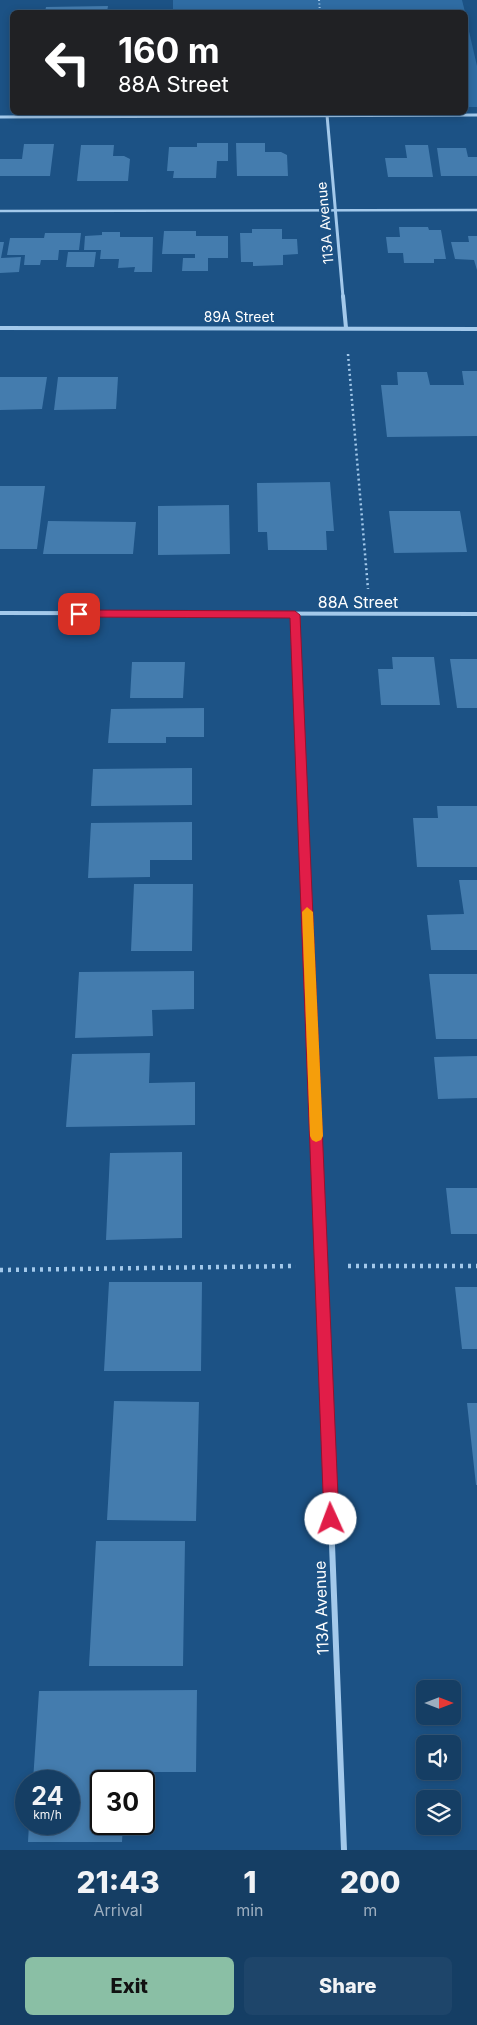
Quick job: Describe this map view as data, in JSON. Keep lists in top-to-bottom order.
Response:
{
  "streets": {
    "street": ["113A Avenue", "89A Street", "88A Street"]
  },
  "crossings": [
    ["113A Avenue", "89A Street"],
    ["113A Avenue", "88A Street"]
  ],
  "north": "right",
  "page": {
    "turn": ["160 m", "88A Street"],
    "speed": "24 km/h",
    "limit": "30",
    "eta": [
      "21:43",
      "Arrival",
      "1",
      "min",
      "200",
      "m"
    ],
    "buttons": ["Exit", "Share"]
  }
}
